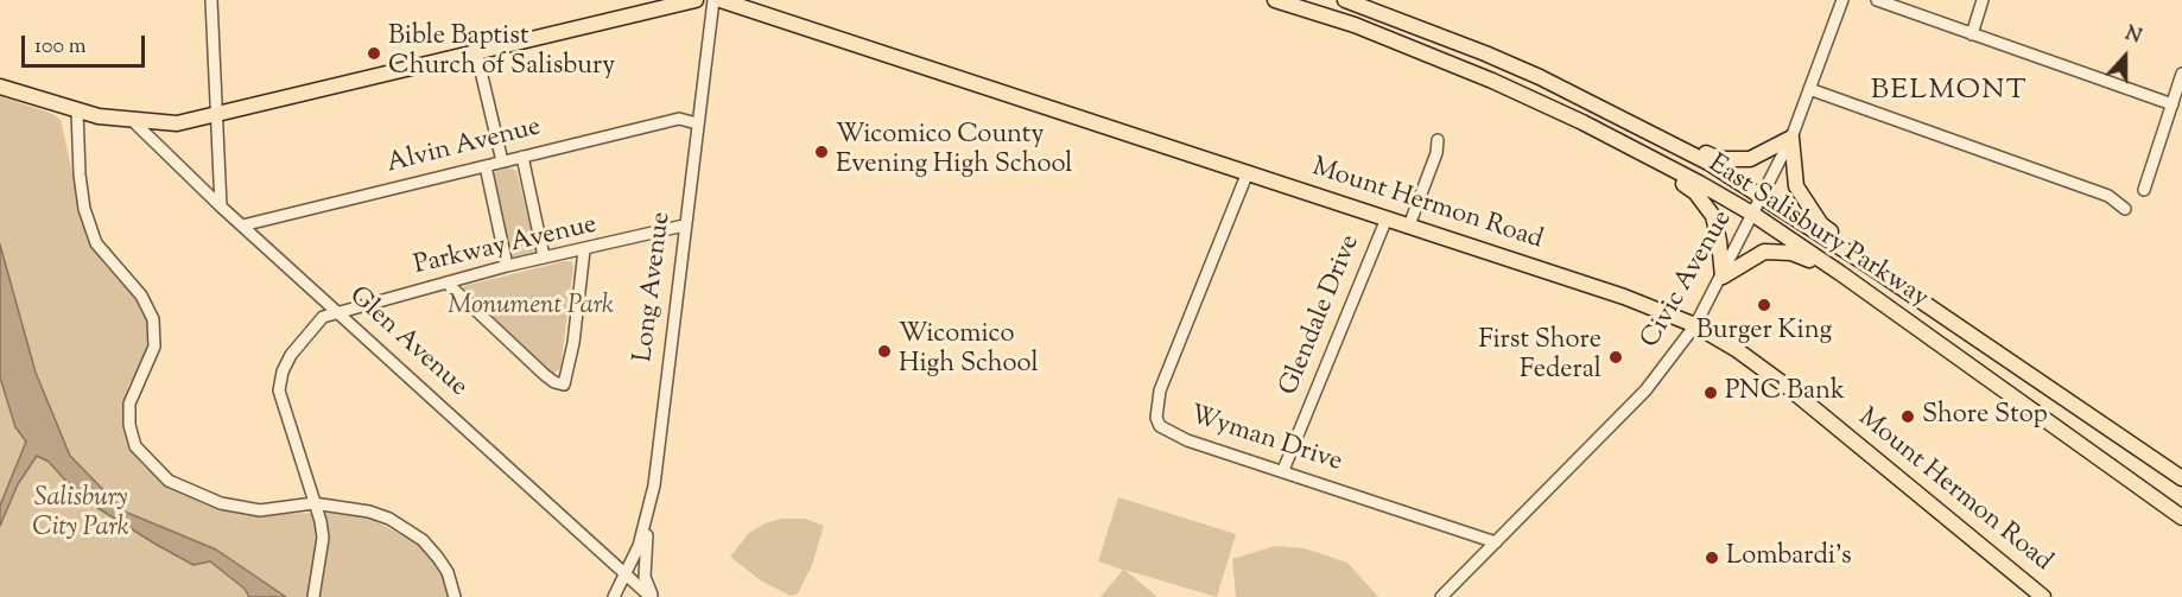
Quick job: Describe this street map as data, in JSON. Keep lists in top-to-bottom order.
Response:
{
  "streets": {
    "main road": ["Mount Hermon Road", "East Salisbury Parkway"],
    "street": [
      "Alvin Avenue",
      "Parkway Avenue",
      "Civic Avenue",
      "Long Avenue",
      "Glendale Drive",
      "Glen Avenue",
      "Wyman Drive"
    ]
  },
  "crossings": [
    ["Alvin Avenue", "Long Avenue"],
    ["Alvin Avenue", "Glen Avenue"],
    ["Mount Hermon Road", "Civic Avenue"],
    ["Mount Hermon Road", "Glendale Drive"],
    ["Mount Hermon Road", "Wyman Drive"],
    ["East Salisbury Parkway", "Civic Avenue"],
    ["Parkway Avenue", "Long Avenue"],
    ["Parkway Avenue", "Glen Avenue"],
    ["Civic Avenue", "Wyman Drive"],
    ["Long Avenue", "Glen Avenue"],
    ["Glendale Drive", "Wyman Drive"]
  ],
  "districts": ["BELMONT"],
  "parks": ["Monument Park", "Salisbury City Park"],
  "places": [
    "Bible Baptist Church of Salisbury",
    "Wicomico County Evening High School",
    "Burger King",
    "Wicomico High School",
    "First Shore Federal",
    "PNC Bank",
    "Shore Stop",
    "Lombardi's"
  ],
  "scale_bar": "100 m",
  "north": "top"
}
